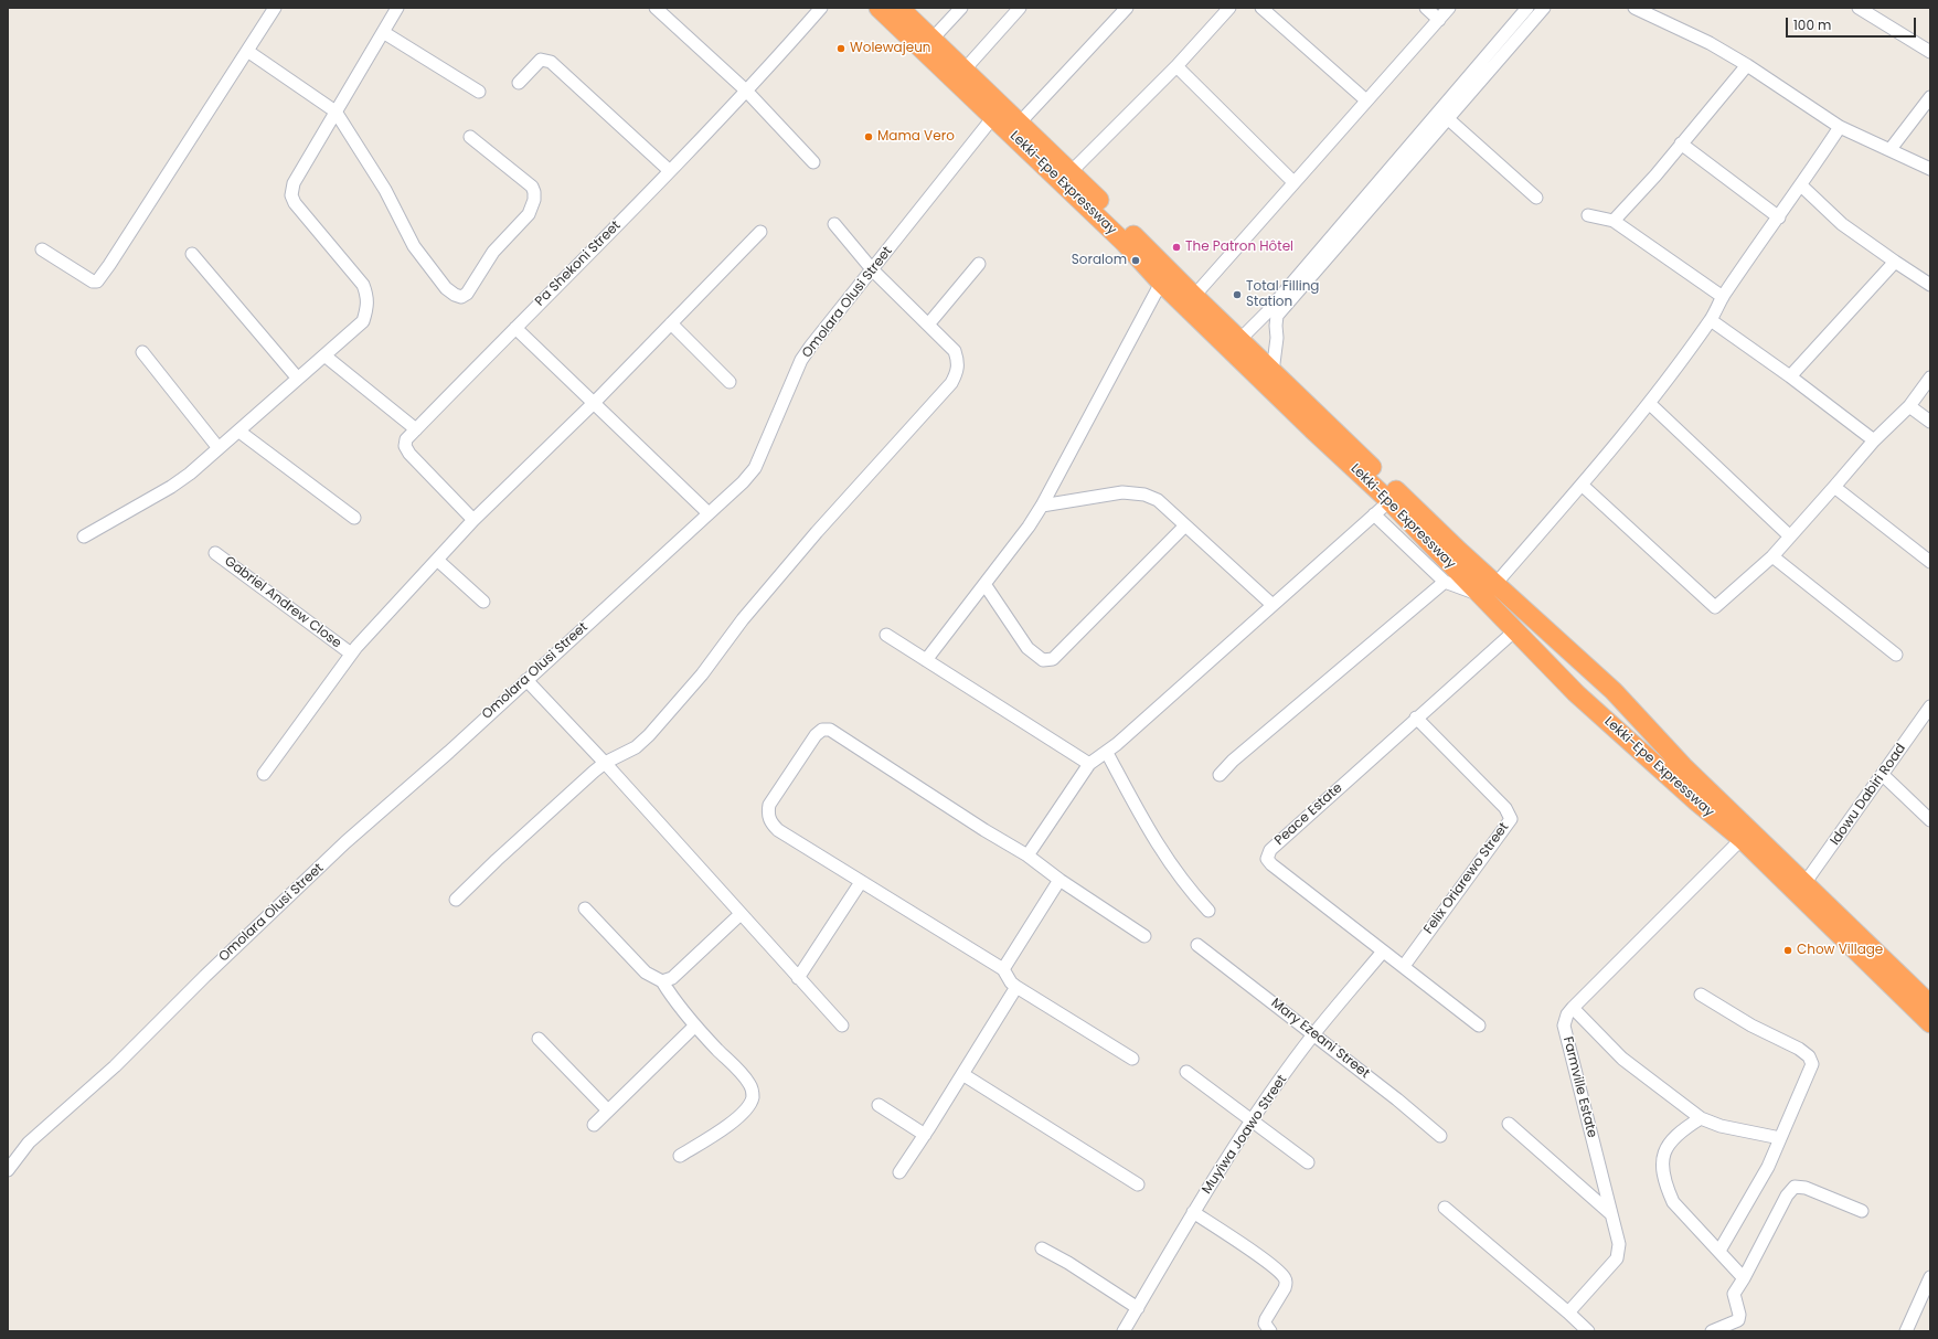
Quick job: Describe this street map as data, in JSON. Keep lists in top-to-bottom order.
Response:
{
  "streets": {
    "highway": ["Lekki-Epe Expressway"],
    "street": [
      "Pa Shekoni Street",
      "Omolara Olusi Street",
      "Gabriel Andrew Close",
      "Idowu Dabiri Road",
      "Peace Estate",
      "Felix Oriarewo Street",
      "Mary Ezeani Street",
      "Farmville Estate",
      "Muyiwa Joawo Street"
    ]
  },
  "crossings": [
    ["Lekki-Epe Expressway", "Omolara Olusi Street"],
    ["Lekki-Epe Expressway", "Idowu Dabiri Road"],
    ["Lekki-Epe Expressway", "Peace Estate"],
    ["Lekki-Epe Expressway", "Farmville Estate"],
    ["Peace Estate", "Felix Oriarewo Street"],
    ["Peace Estate", "Muyiwa Joawo Street"],
    ["Mary Ezeani Street", "Muyiwa Joawo Street"]
  ],
  "places": [
    "Wolewajeun",
    "Mama Vero",
    "The Patron Hôtel",
    "Soralom",
    "Total Filling Station",
    "Chow Village"
  ],
  "scale_bar": "100 m"
}
